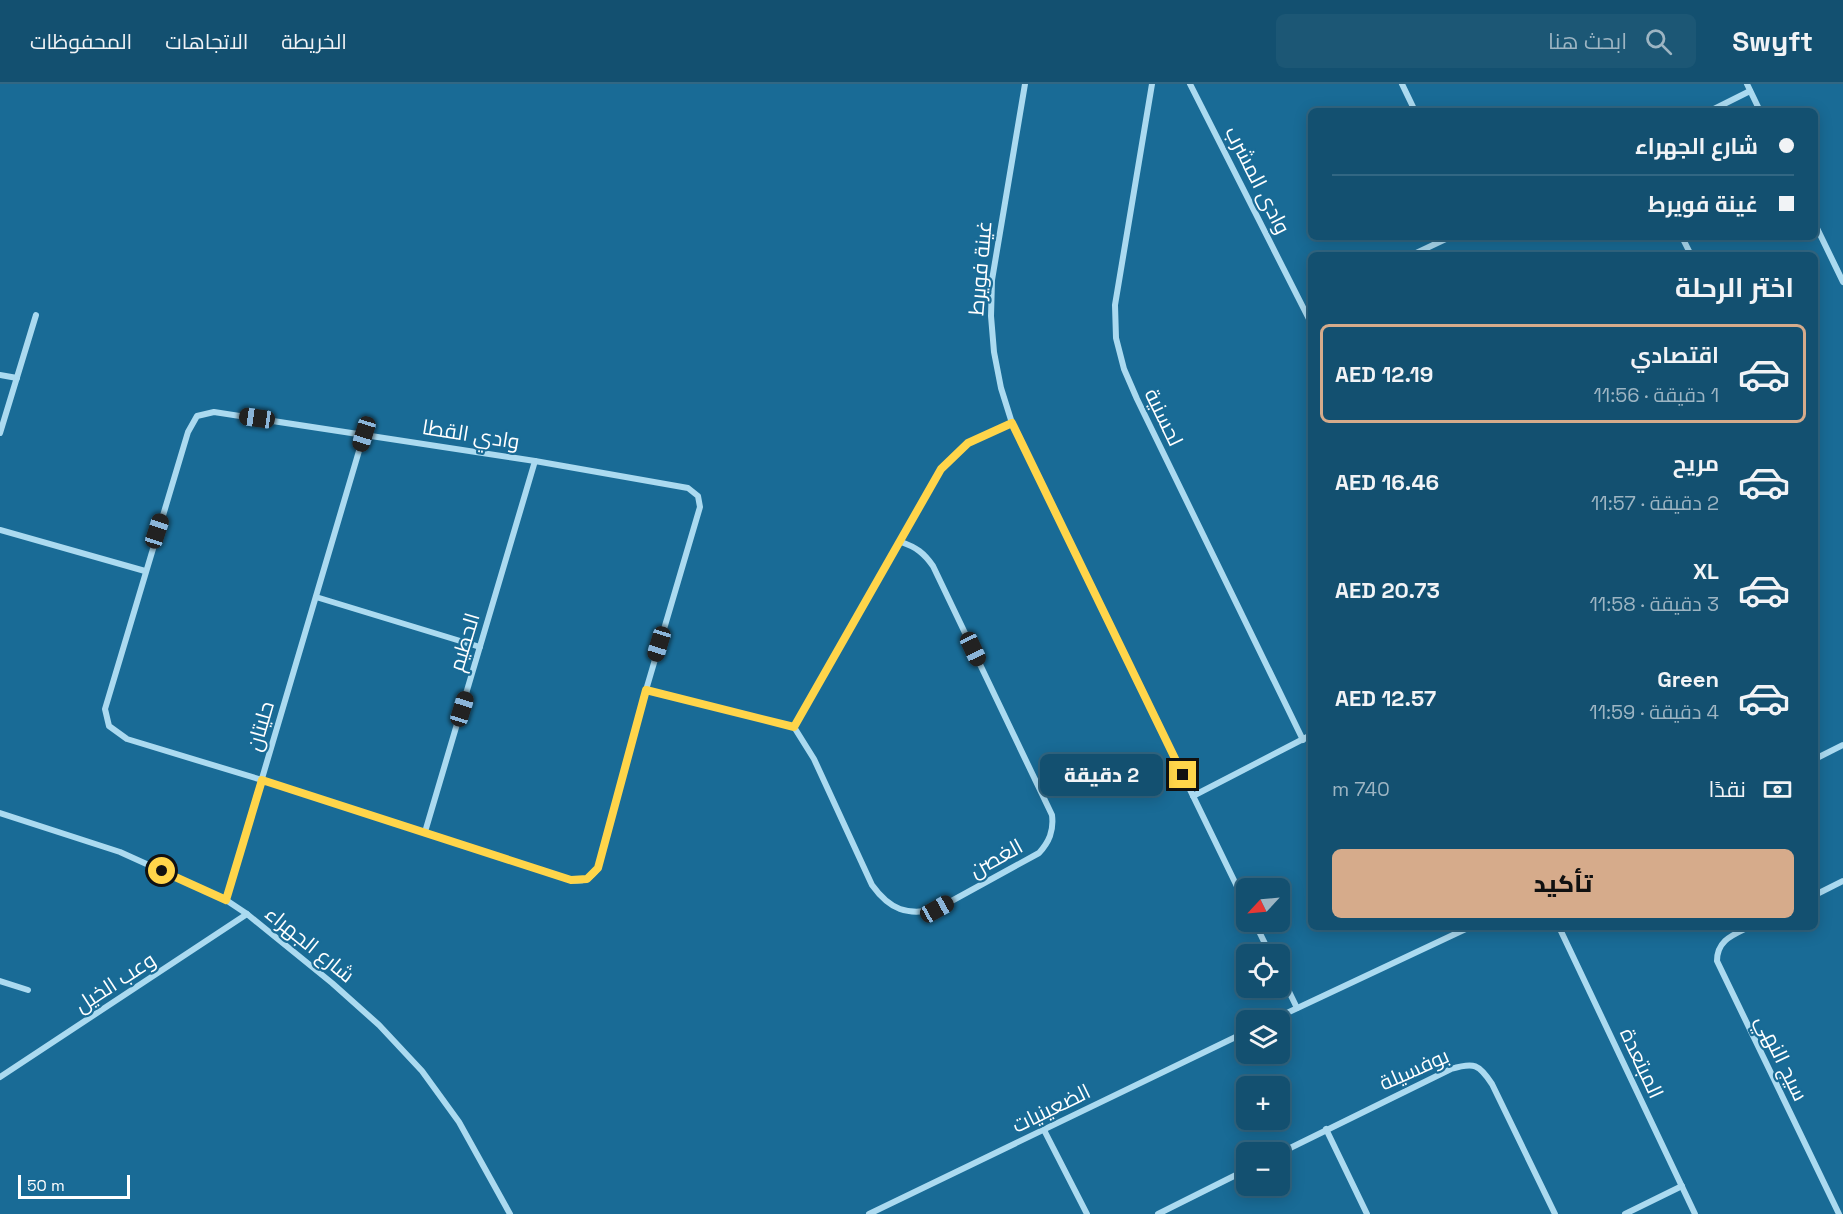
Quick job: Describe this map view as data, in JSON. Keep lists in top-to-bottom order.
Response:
{
  "streets": {
    "street": [
      "وادى المشرب",
      "غينة فويرط",
      "لحسنية",
      "وادي القطا",
      "الحطيم",
      "حليتان",
      "الغصن",
      "شارع الجهراء",
      "وعب الخيل",
      "سيج النهي",
      "المبتعدة",
      "بوفسيلة",
      "الضعينيات"
    ]
  },
  "crossings": [
    ["وادي القطا", "الحطيم"],
    ["وادي القطا", "حليتان"],
    ["حليتان", "شارع الجهراء"],
    ["شارع الجهراء", "وعب الخيل"]
  ],
  "scale_bar": "50 m",
  "north": "bottom left",
  "page": {
    "header": "Swyft",
    "search": "ابحث هنا",
    "nav": ["الخريطة", "الاتجاهات", "المحفوظات"],
    "banner": ["شارع الجهراء", "غينة فويرط"],
    "heading": "اختر الرحلة",
    "list": [
      {
        "name": "اقتصادي",
        "note": "1 دقيقة · 11:56",
        "value": "AED 12.19"
      },
      {
        "name": "مريح",
        "note": "2 دقيقة · 11:57",
        "value": "AED 16.46"
      },
      {
        "name": "XL",
        "note": "3 دقيقة · 11:58",
        "value": "AED 20.73"
      },
      {
        "name": "Green",
        "note": "4 دقيقة · 11:59",
        "value": "AED 12.57"
      }
    ],
    "bubble": "2 دقيقة",
    "pay": ["نقدًا", "740 m"],
    "buttons": "تأكيد",
    "map_buttons": ["+", "−"],
    "scale": "50 m"
  }
}
